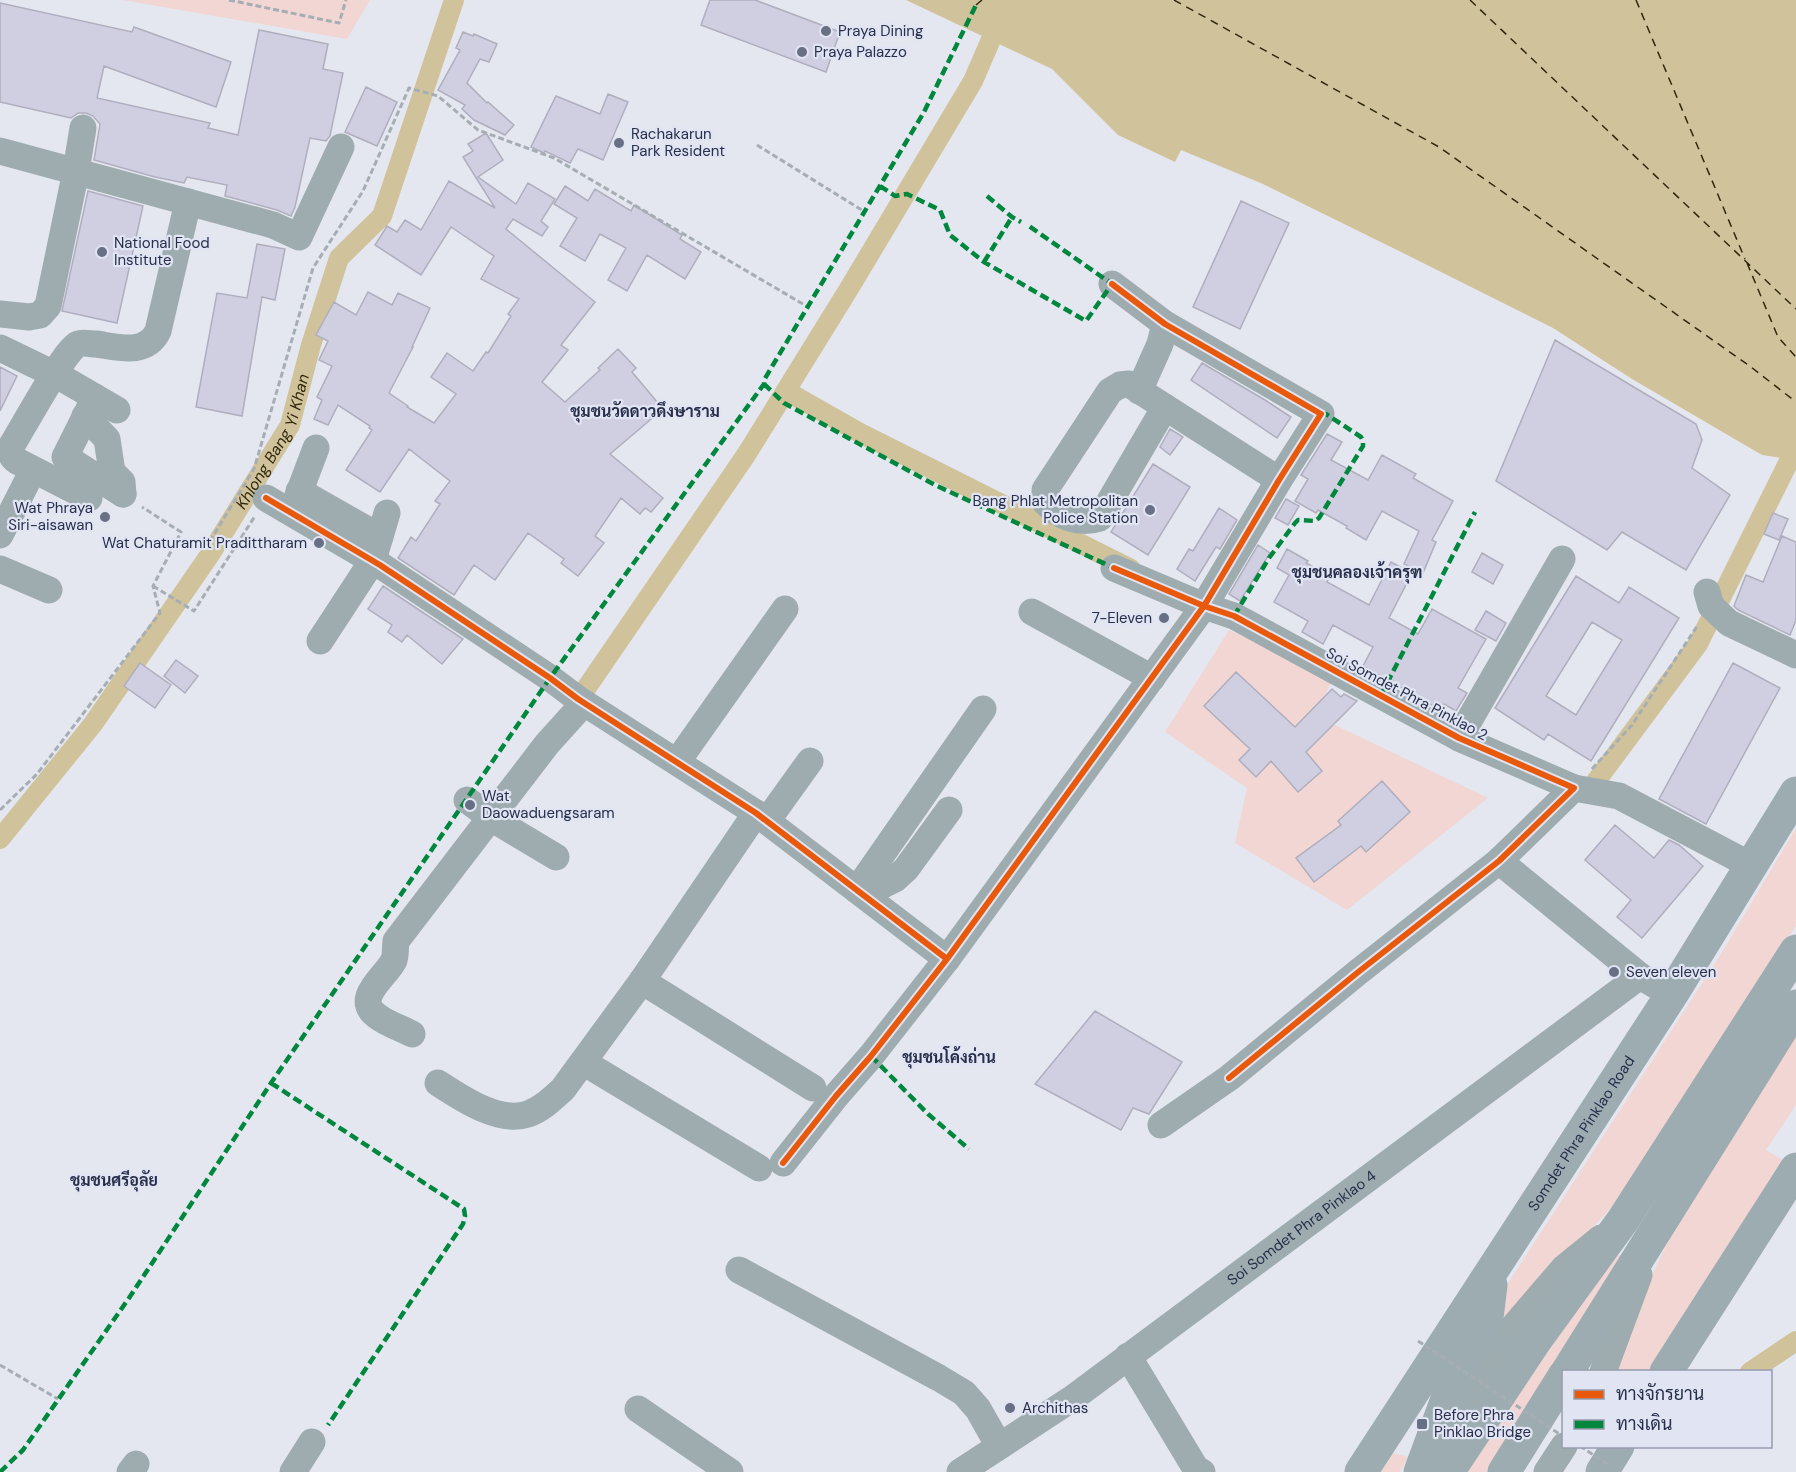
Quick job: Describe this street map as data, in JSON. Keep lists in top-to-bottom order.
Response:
{
  "streets": {
    "main road": ["Somdet Phra Pinklao Road"],
    "street": ["Soi Somdet Phra Pinklao 2", "Soi Somdet Phra Pinklao 4"]
  },
  "crossings": [
    ["Soi Somdet Phra Pinklao 2", "Somdet Phra Pinklao Road"]
  ],
  "districts": [
    "ชุมชนวัดดาวดึงษาราม",
    "ชุมชนคลองเจ้าครุฑ",
    "ชุมชนโค้งถ่าน",
    "ชุมชนศรีอุลัย"
  ],
  "water": ["Khlong Bang Yi Khan"],
  "places": {
    "other": [
      "Praya Dining",
      "Praya Palazzo",
      "Rachakarun Park Resident",
      "National Food Institute",
      "Bang Phlat Metropolitan Police Station",
      "Wat Phraya Siri-aisawan",
      "Wat Chaturamit Pradittharam",
      "7-Eleven",
      "Wat Daowaduengsaram",
      "Seven eleven",
      "Archithas"
    ],
    "transit": ["Before Phra Pinklao Bridge"]
  },
  "legend": ["ทางจักรยาน", "ทางเดิน"]
}
